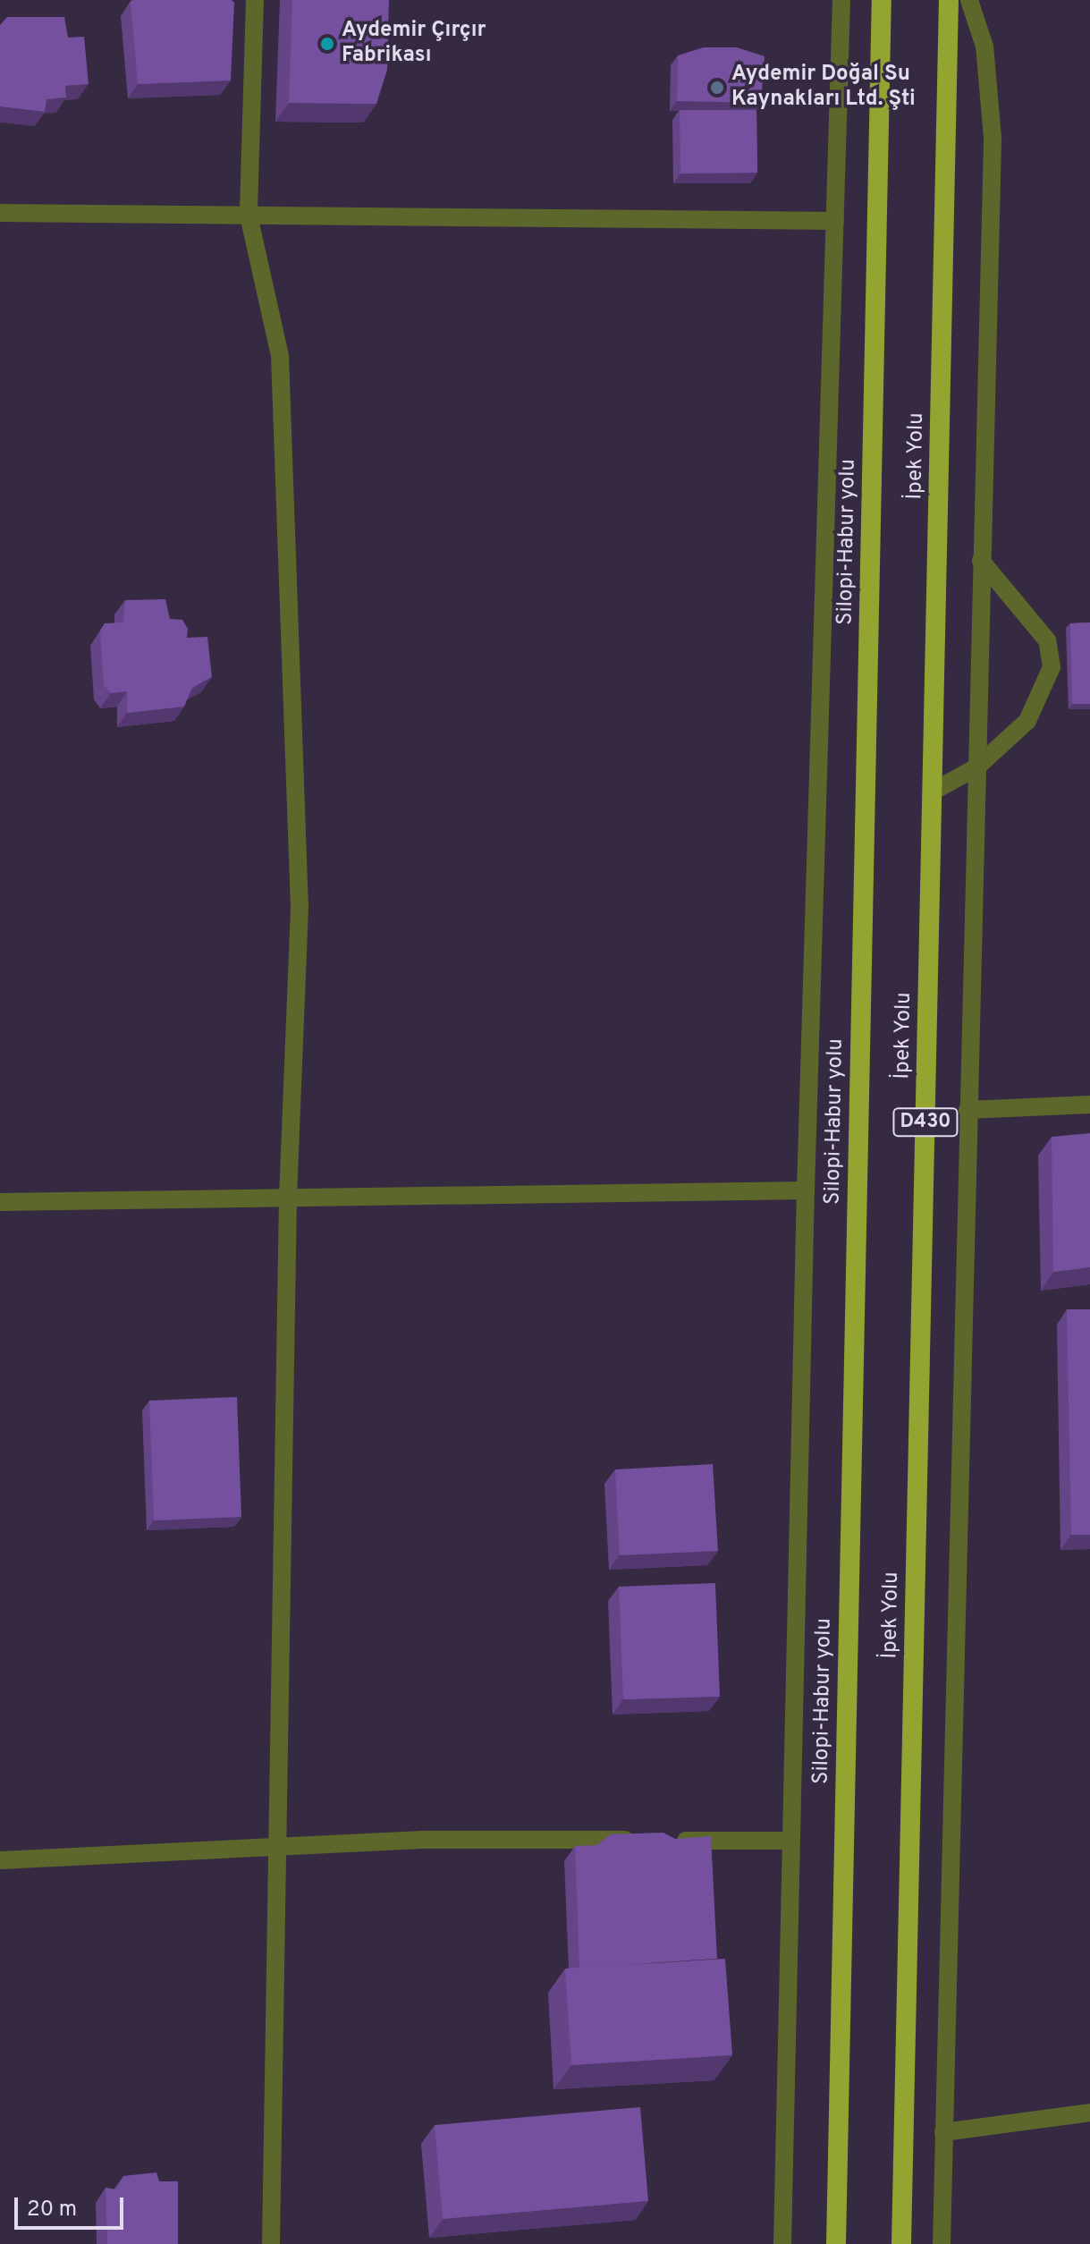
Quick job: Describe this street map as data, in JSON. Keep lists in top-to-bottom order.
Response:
{
  "streets": {
    "highway": ["İpek Yolu", "Silopi-Habur yolu", "D430"]
  },
  "places": ["Aydemir Çırçır Fabrikası", "Aydemir Doğal Su Kaynakları Ltd. Şti"],
  "scale_bar": "20 m"
}
